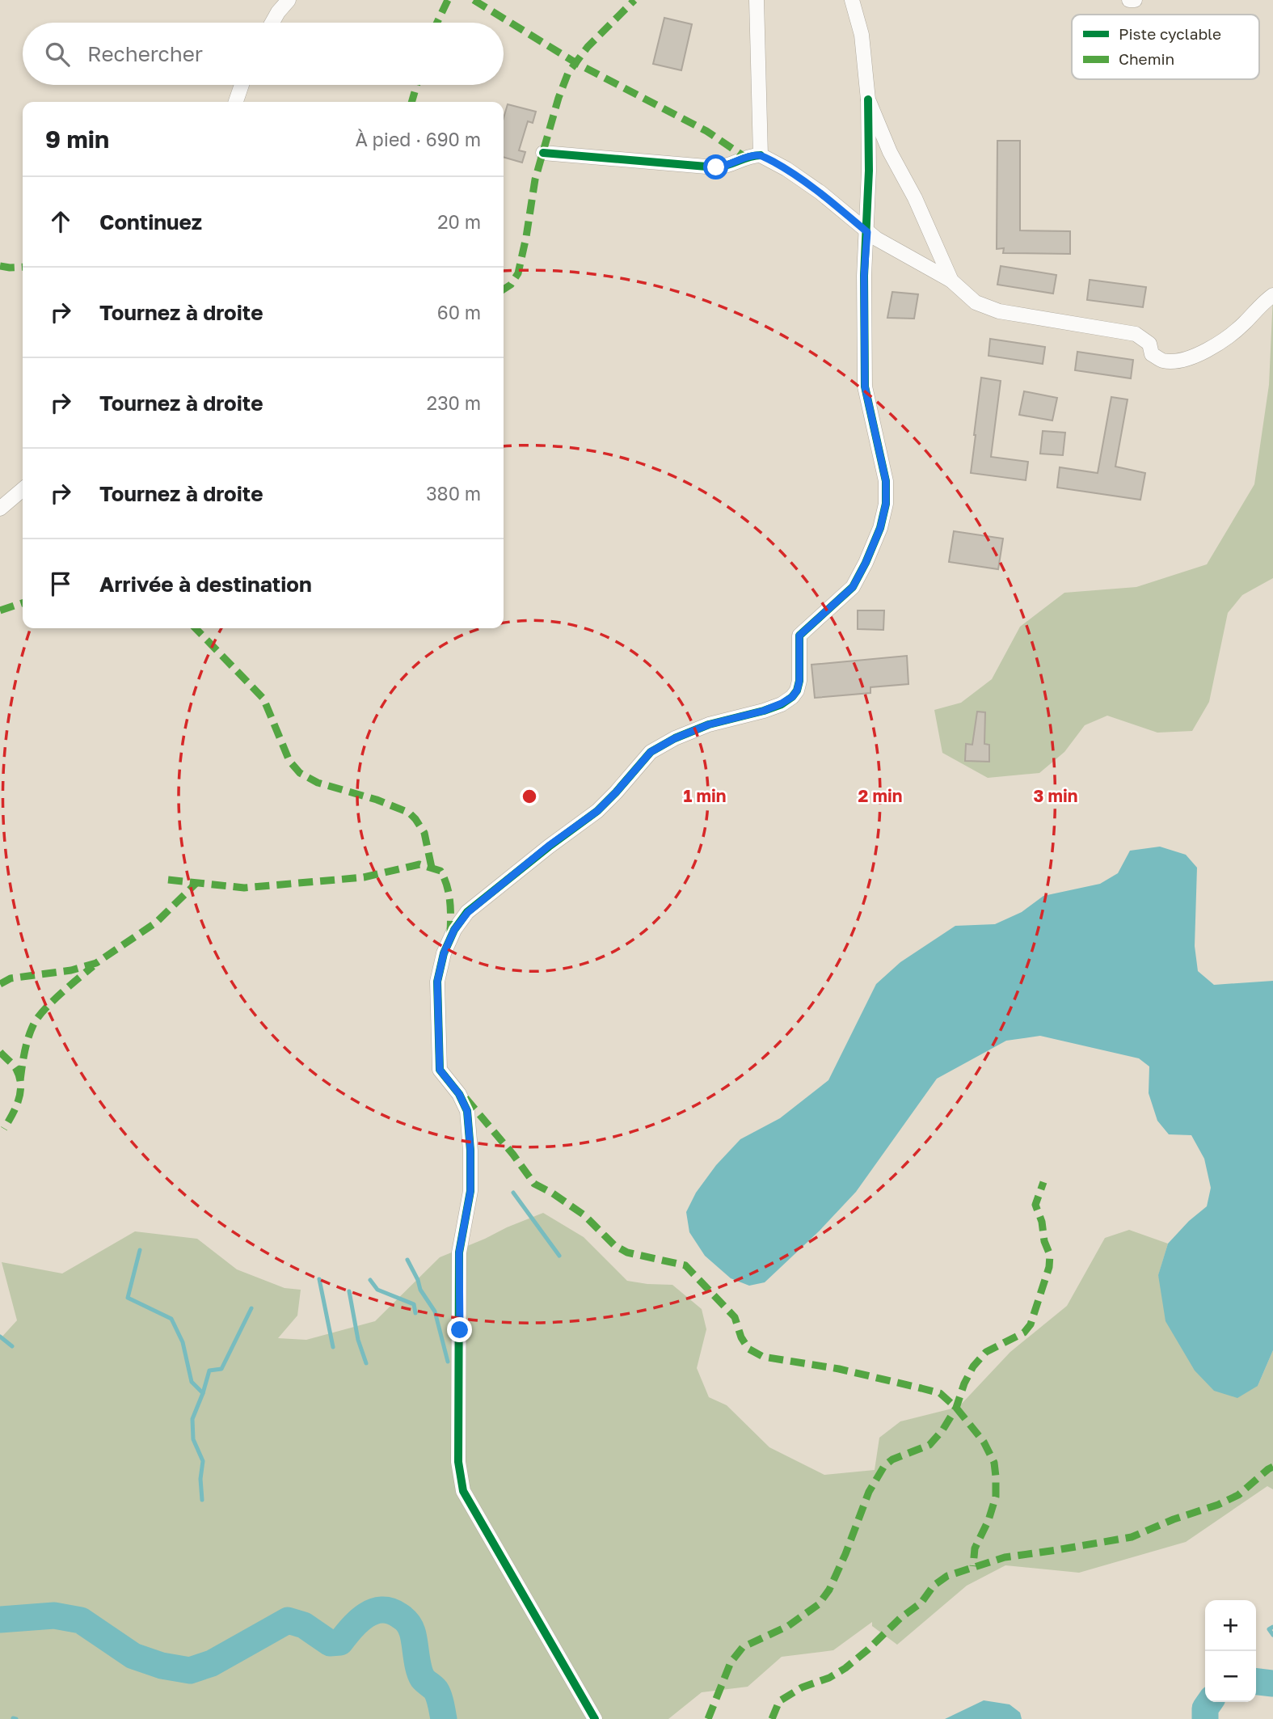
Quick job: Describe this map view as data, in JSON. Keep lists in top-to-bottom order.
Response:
{
  "legend": ["Piste cyclable", "Chemin"],
  "page": {
    "search": "Rechercher",
    "heading": ["9 min", "À pied · 690 m"],
    "list": [
      ["Continuez", "20 m"],
      ["Tournez à droite", "60 m"],
      ["Tournez à droite", "230 m"],
      ["Tournez à droite", "380 m"],
      "Arrivée à destination"
    ],
    "map_buttons": ["+", "−"]
  },
  "rings": ["1 min", "2 min", "3 min"]
}
